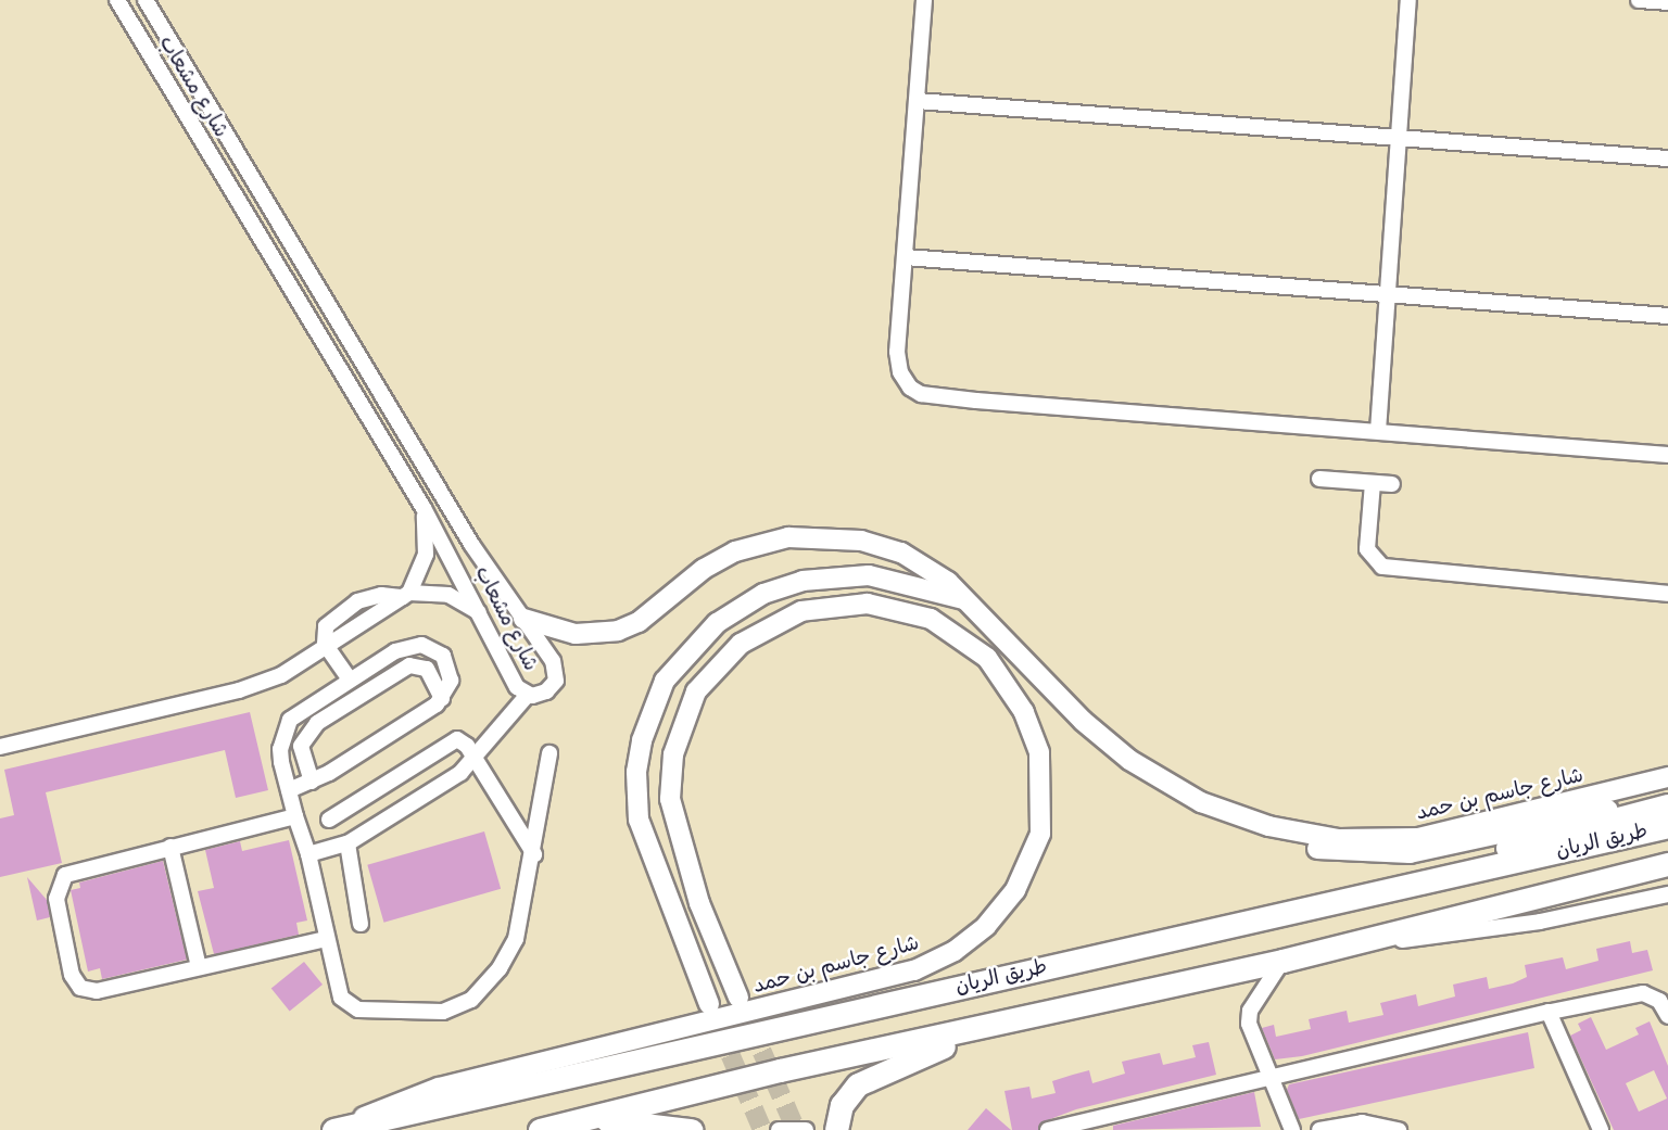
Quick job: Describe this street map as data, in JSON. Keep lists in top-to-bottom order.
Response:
{
  "streets": {
    "highway": ["طريق الريان"],
    "main road": ["شارع جاسم بن حمد"],
    "street": ["شارع مشعاب"]
  },
  "crossings": [
    ["شارع مشعاب", "شارع جاسم بن حمد"],
    ["شارع جاسم بن حمد", "طريق الريان"]
  ]
}
